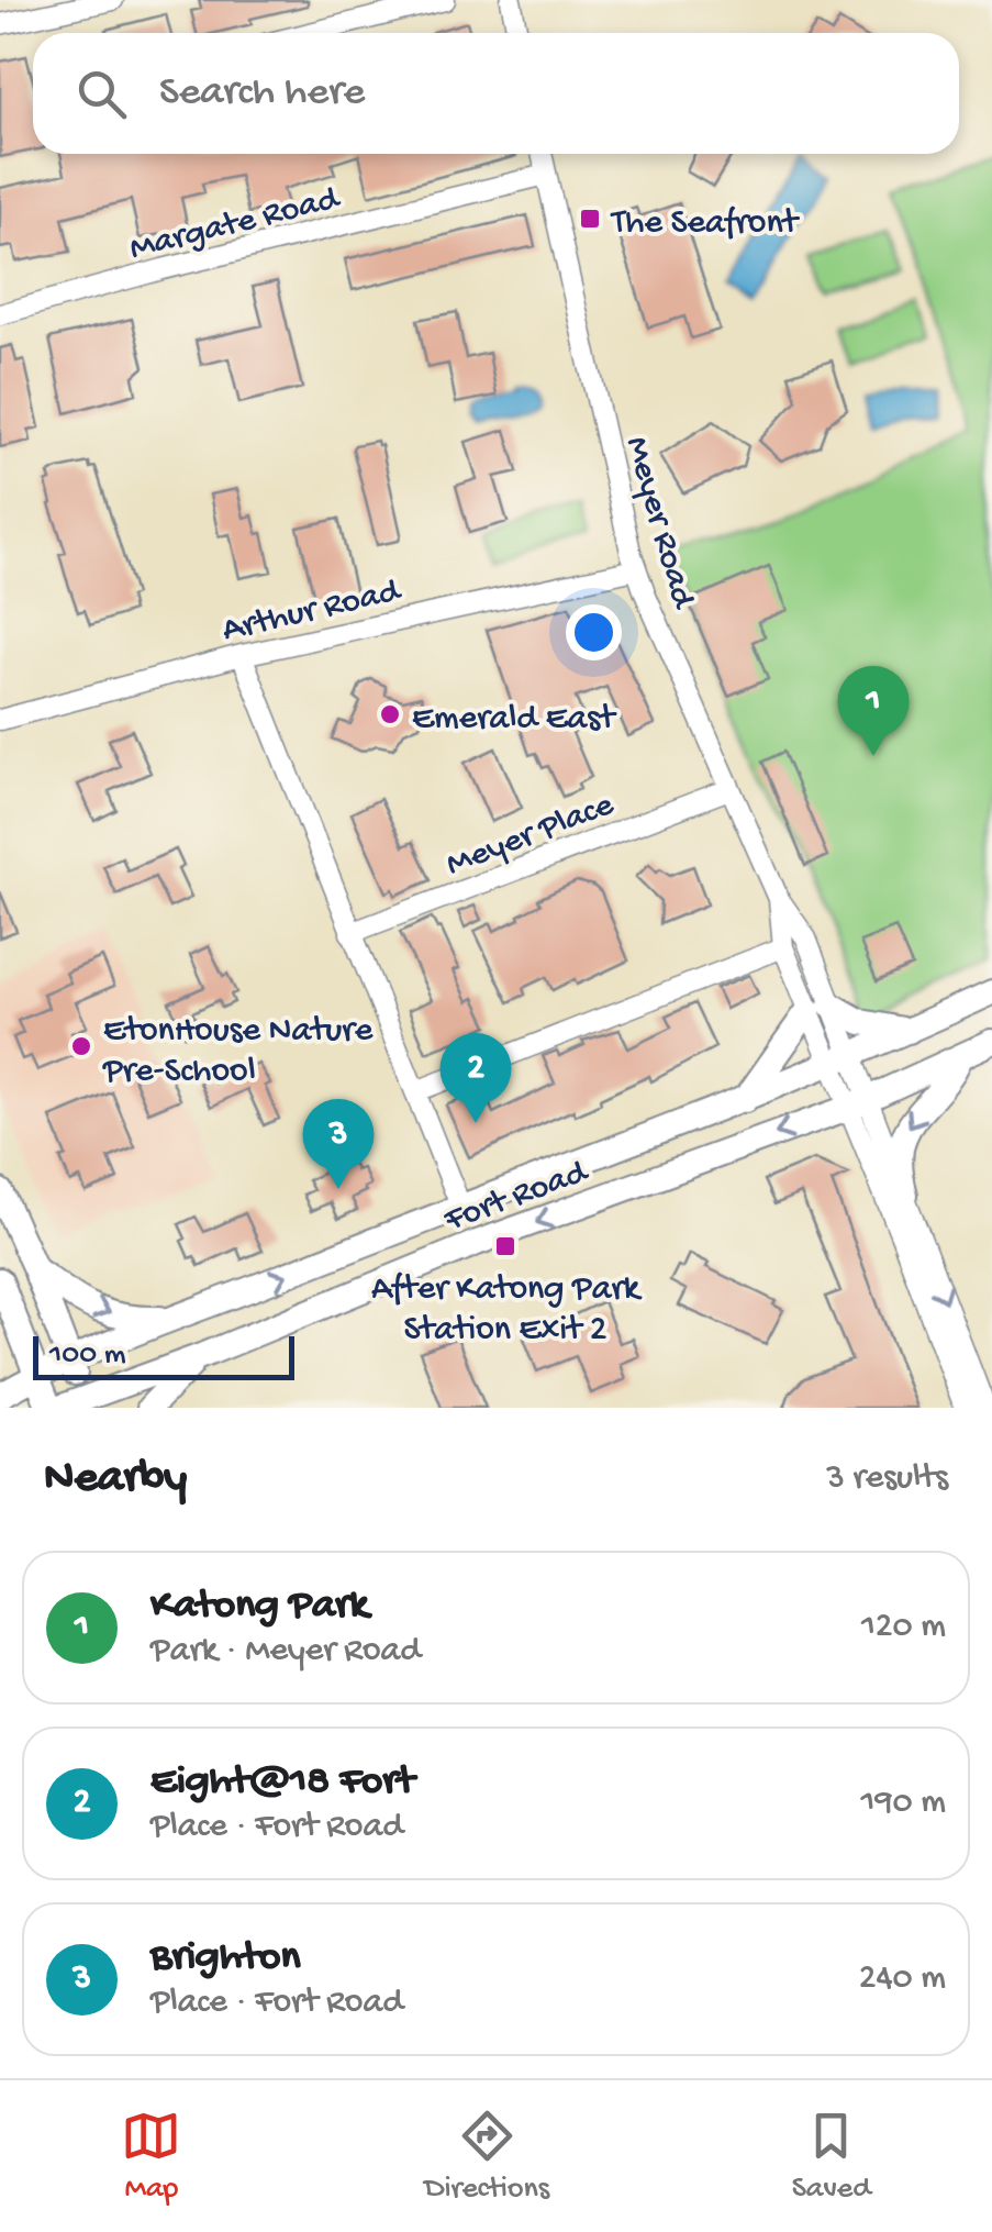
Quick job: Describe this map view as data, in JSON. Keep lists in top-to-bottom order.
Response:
{
  "streets": {
    "main road": ["Fort Road"],
    "street": [
      "Margate Road",
      "Meyer Road",
      "Arthur Road",
      "Meyer Place"
    ]
  },
  "crossings": [
    ["Margate Road", "Meyer Road"],
    ["Meyer Road", "Arthur Road"],
    ["Meyer Road", "Meyer Place"],
    ["Meyer Road", "Fort Road"],
    ["Arthur Road", "Fort Road"],
    ["Meyer Place", "Fort Road"]
  ],
  "places": {
    "transit": ["The Seafront", "After Katong Park Station Exit 2"],
    "other": ["Emerald East", "EtonHouse Nature Pre-School"]
  },
  "scale_bar": "100 m",
  "page": {
    "search": "Search here",
    "pins": ["1", "2", "3"],
    "scale": "100 m",
    "heading": ["Nearby", "3 results"],
    "list": [
      {
        "mark": "1",
        "name": "Katong Park",
        "note": "Park · Meyer Road",
        "value": "120 m"
      },
      {
        "mark": "2",
        "name": "Eight@18 Fort",
        "note": "Place · Fort Road",
        "value": "190 m"
      },
      {
        "mark": "3",
        "name": "Brighton",
        "note": "Place · Fort Road",
        "value": "240 m"
      }
    ],
    "nav": ["Map", "Directions", "Saved"]
  }
}
